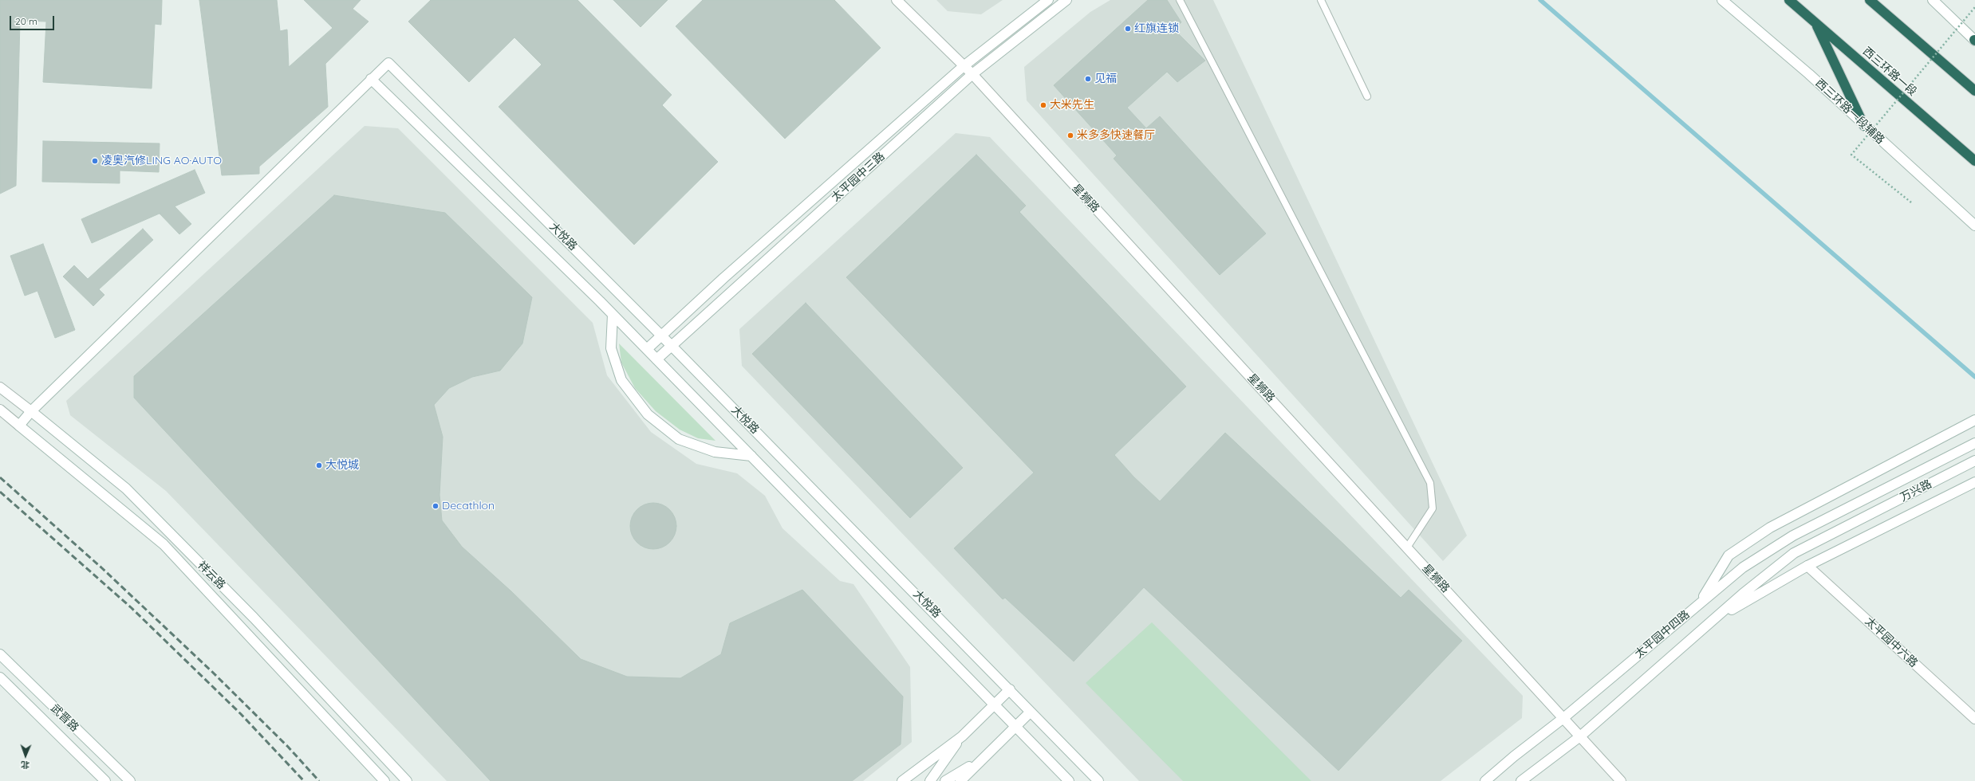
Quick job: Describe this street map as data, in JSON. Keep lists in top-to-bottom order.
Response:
{
  "streets": {
    "highway": ["西三环路一段"],
    "street": [
      "西三环路一段辅路",
      "太平园中三路",
      "星狮路",
      "大悦路",
      "万兴路",
      "祥云路",
      "太平园中四路",
      "太平园中六路",
      "武晋路"
    ]
  },
  "crossings": [
    ["太平园中三路", "星狮路"],
    ["太平园中三路", "大悦路"],
    ["星狮路", "太平园中四路"]
  ],
  "places": [
    "红旗连锁",
    "见福",
    "大米先生",
    "米多多快速餐厅",
    "凌奥汽修LING AO·AUTO",
    "大悦城",
    "Decathlon"
  ],
  "scale_bar": "20 m",
  "north": "bottom"
}
